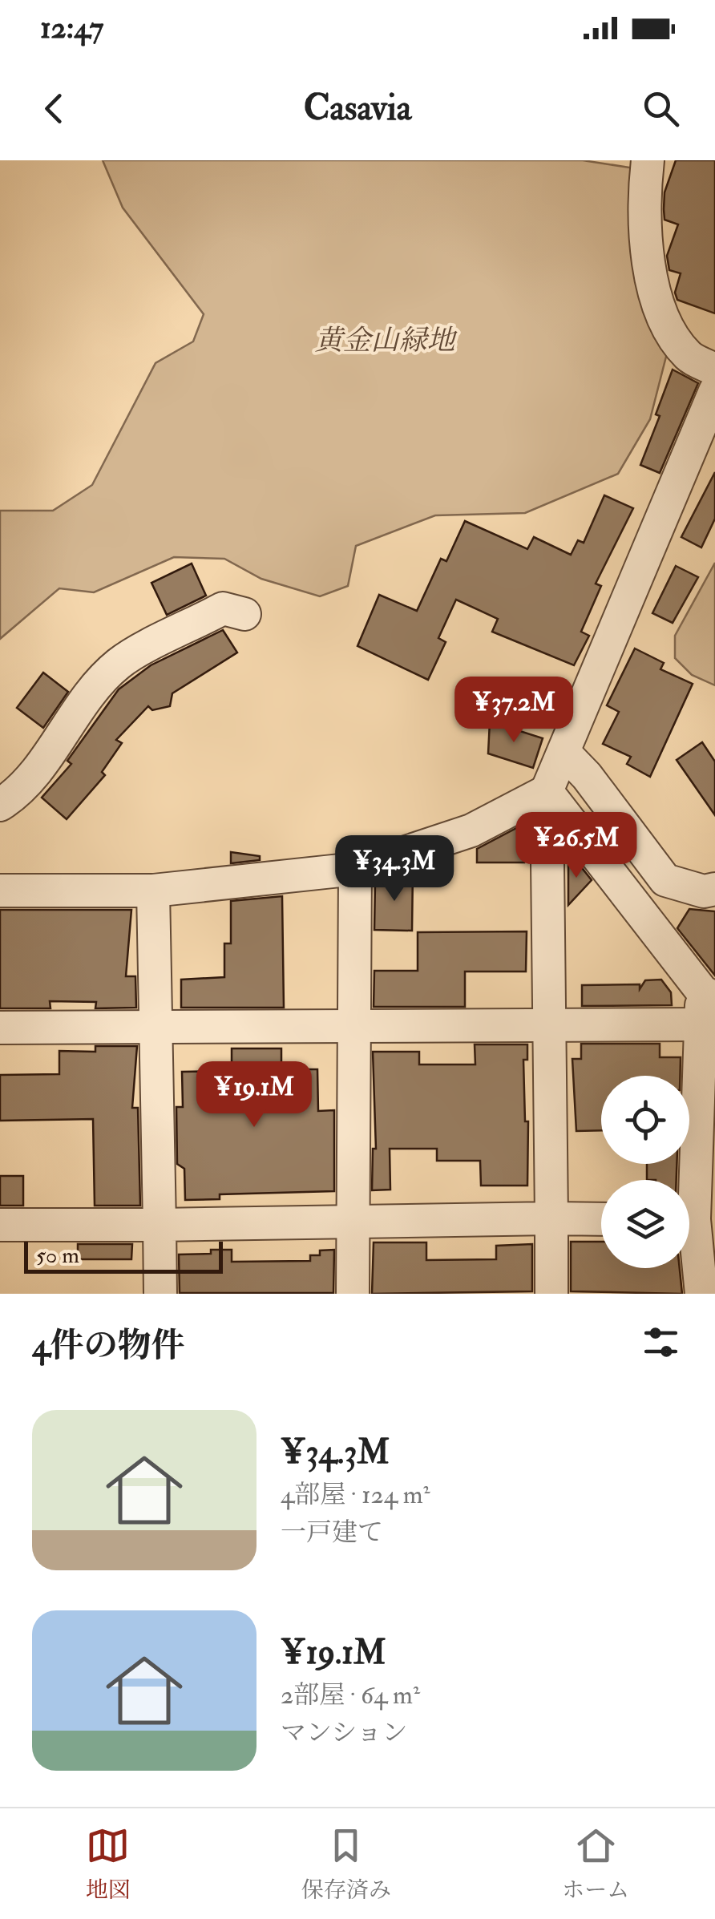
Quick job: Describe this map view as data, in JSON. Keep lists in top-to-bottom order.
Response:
{
  "parks": ["黄金山緑地"],
  "scale_bar": "50 m",
  "page": {
    "status": "12:47",
    "header": "Casavia",
    "price": [
      "¥37.2M",
      "¥26.5M",
      "¥34.3M",
      "¥19.1M"
    ],
    "scale": "50 m",
    "heading": "4件の物件",
    "list": [
      {
        "name": "¥34.3M",
        "note": "4部屋 · 124 m² · 一戸建て"
      },
      {
        "name": "¥19.1M",
        "note": "2部屋 · 64 m² · マンション"
      }
    ],
    "tabs": ["地図", "保存済み", "ホーム"]
  }
}
